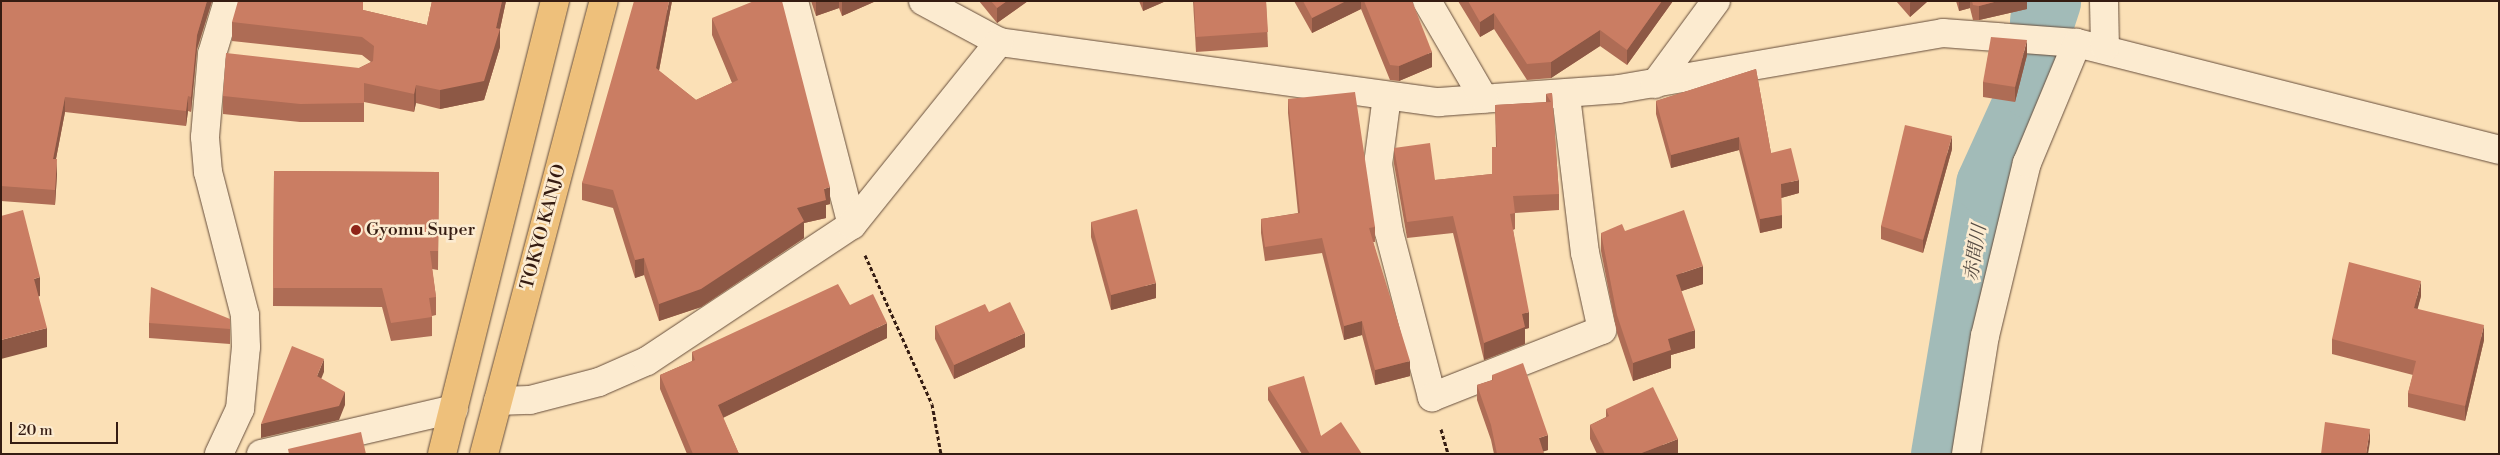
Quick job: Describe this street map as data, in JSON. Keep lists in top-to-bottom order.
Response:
{
  "streets": {
    "highway": ["TOKYO KANJO"]
  },
  "water": ["赤間川"],
  "places": ["Gyomu Super"],
  "scale_bar": "20 m"
}
